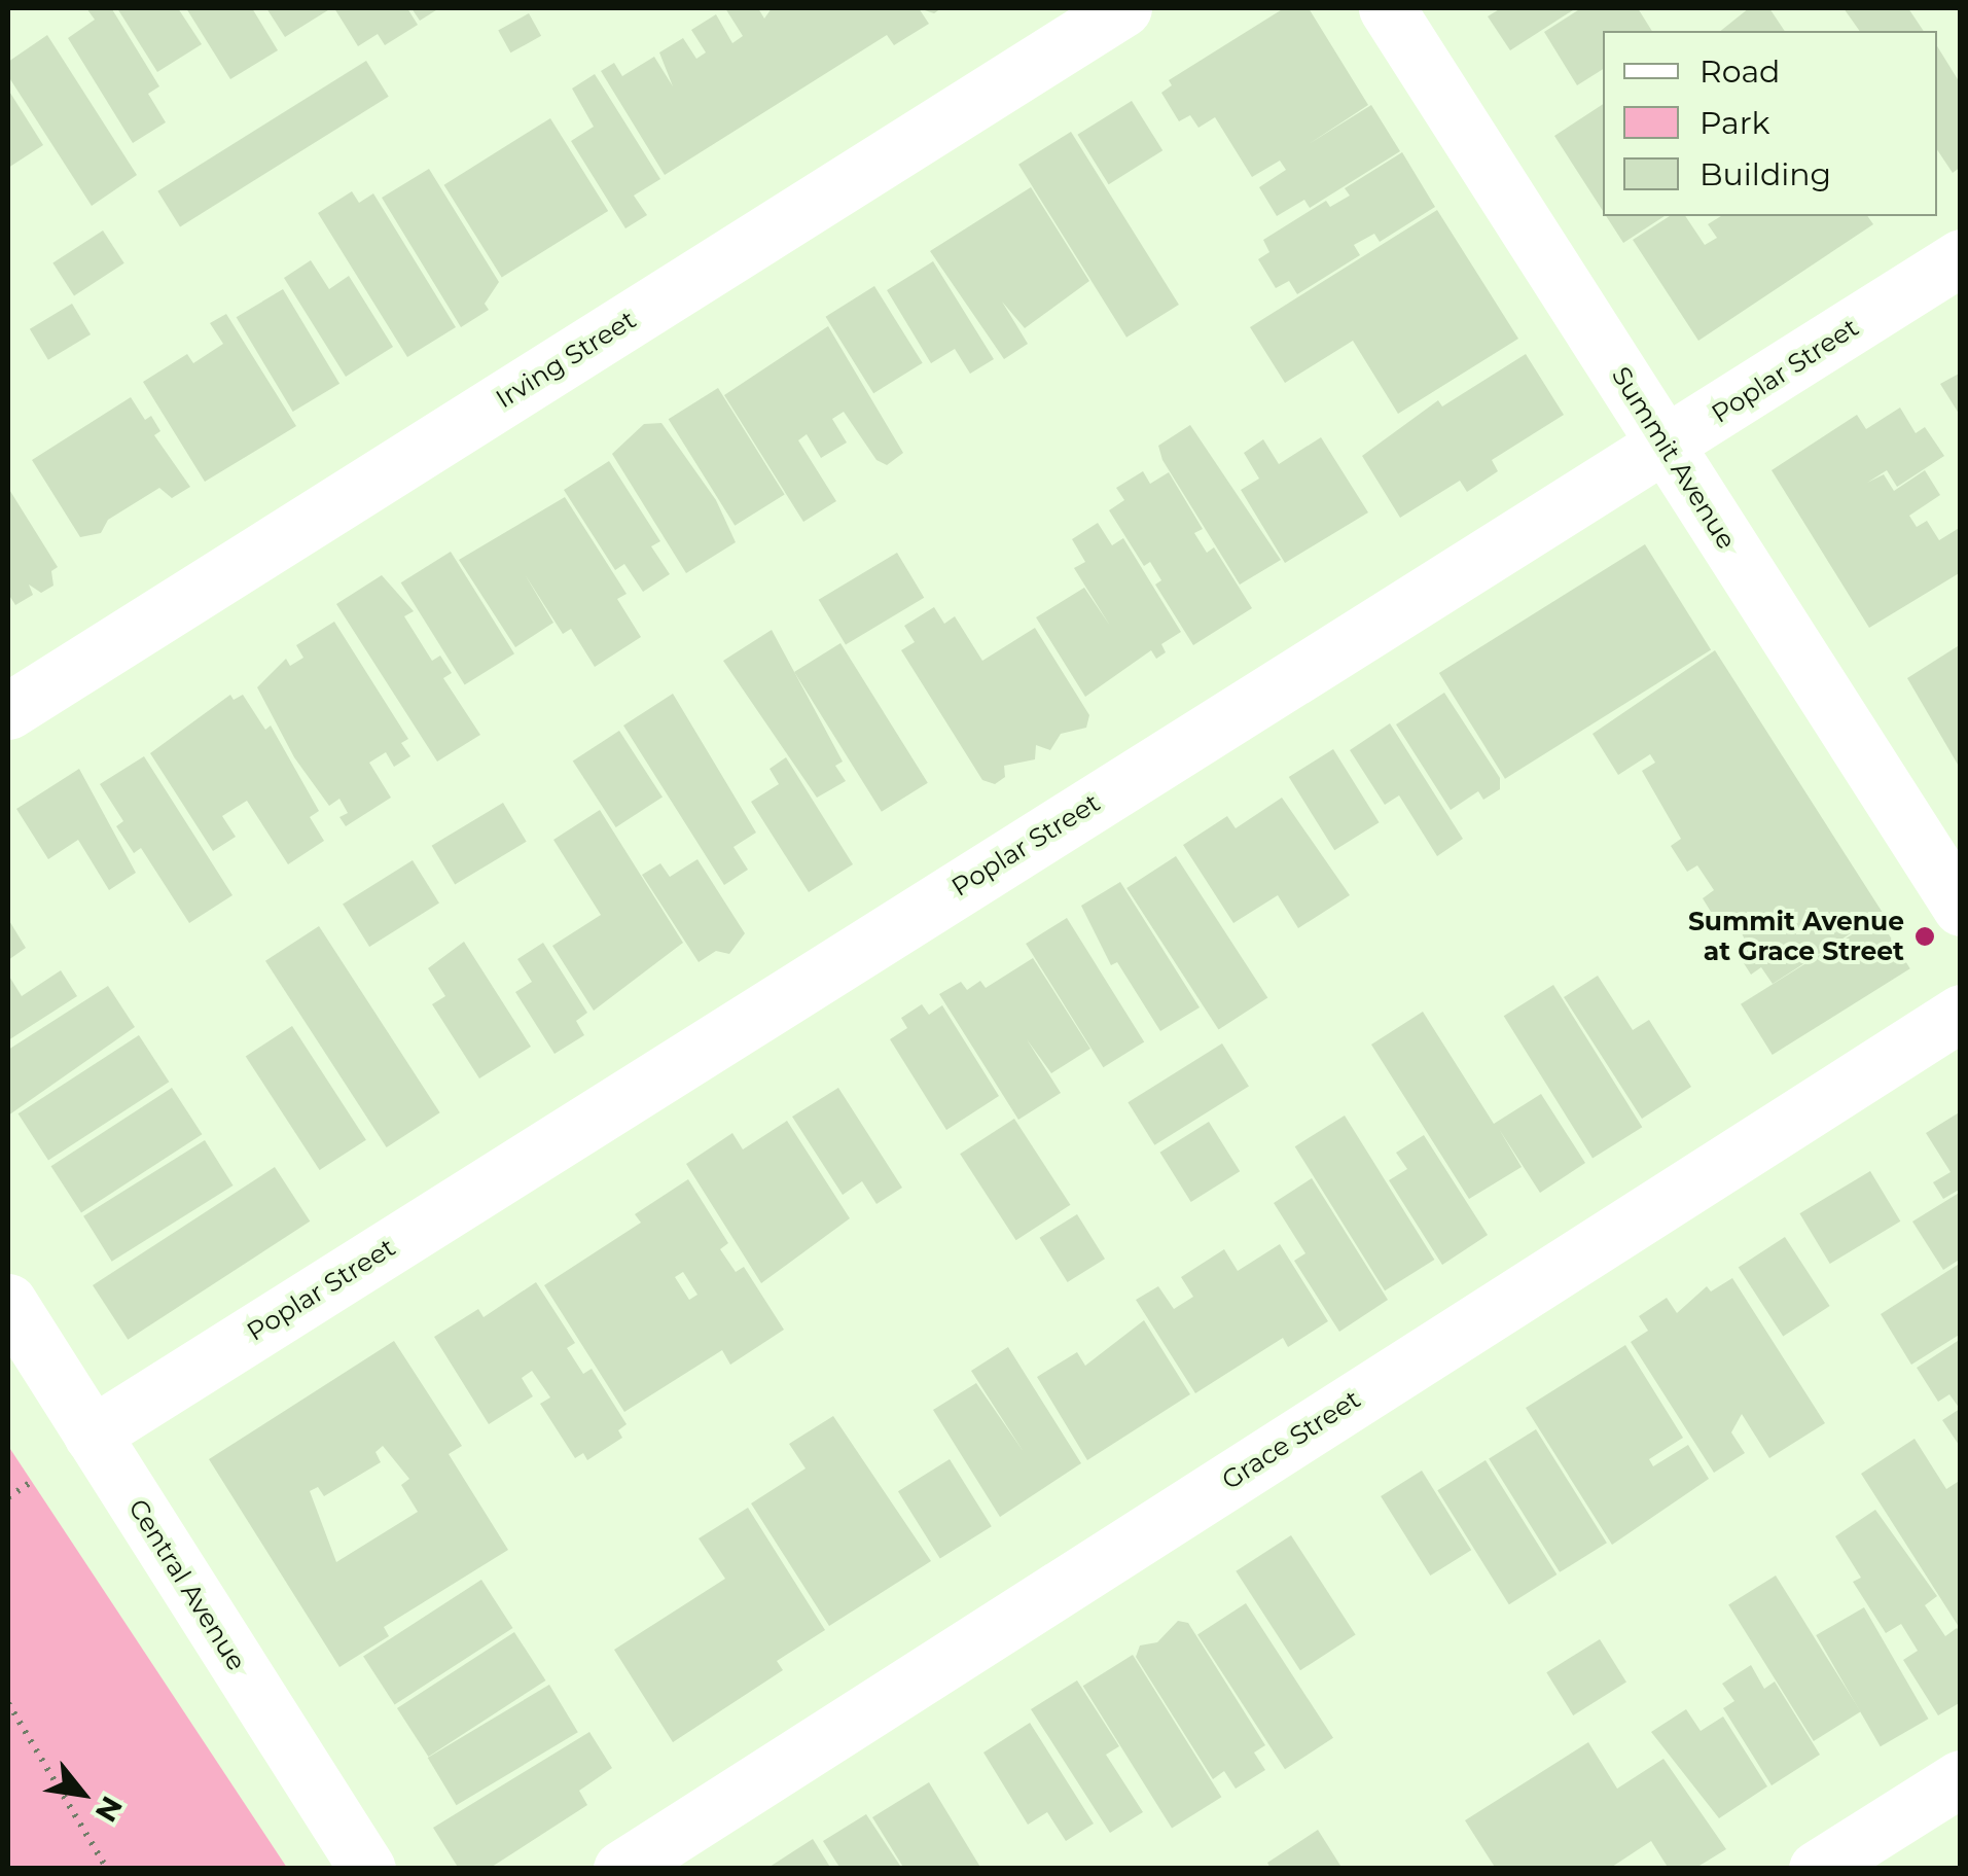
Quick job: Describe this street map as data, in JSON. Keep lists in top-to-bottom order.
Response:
{
  "streets": {
    "street": [
      "Irving Street",
      "Poplar Street",
      "Summit Avenue",
      "Grace Street",
      "Central Avenue"
    ]
  },
  "crossings": [
    ["Poplar Street", "Summit Avenue"],
    ["Poplar Street", "Central Avenue"]
  ],
  "places": ["Summit Avenue at Grace Street"],
  "legend": ["Road", "Park", "Building"],
  "north": "bottom right"
}
